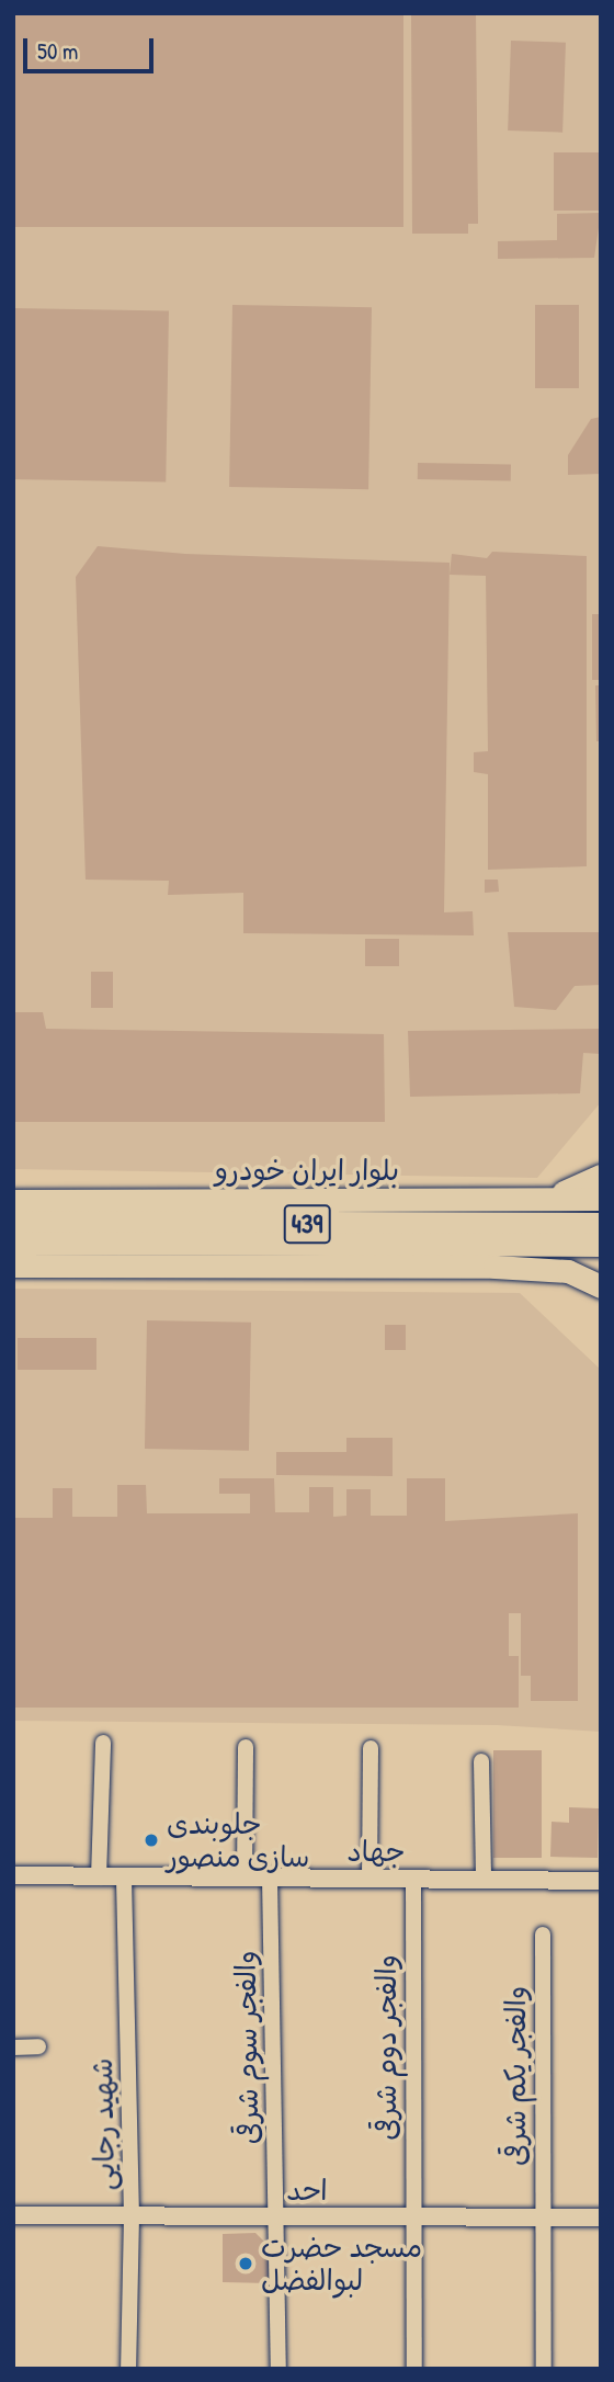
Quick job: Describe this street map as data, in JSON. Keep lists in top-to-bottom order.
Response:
{
  "streets": {
    "main road": ["بلوار ایران خودرو", "439"],
    "street": [
      "جهاد",
      "والفجر سوم شرقی",
      "والفجر دوم شرقی",
      "والفجر یکم شرقی",
      "شهید رجایی",
      "احد"
    ]
  },
  "crossings": [
    ["جهاد", "والفجر سوم شرقی"],
    ["جهاد", "والفجر دوم شرقی"],
    ["جهاد", "شهید رجایی"],
    ["والفجر سوم شرقی", "احد"],
    ["والفجر دوم شرقی", "احد"],
    ["والفجر یکم شرقی", "احد"],
    ["شهید رجایی", "احد"]
  ],
  "places": ["جلوبندی سازی منصور", "مسجد حضرت لبوالفضل"],
  "scale_bar": "50 m"
}
